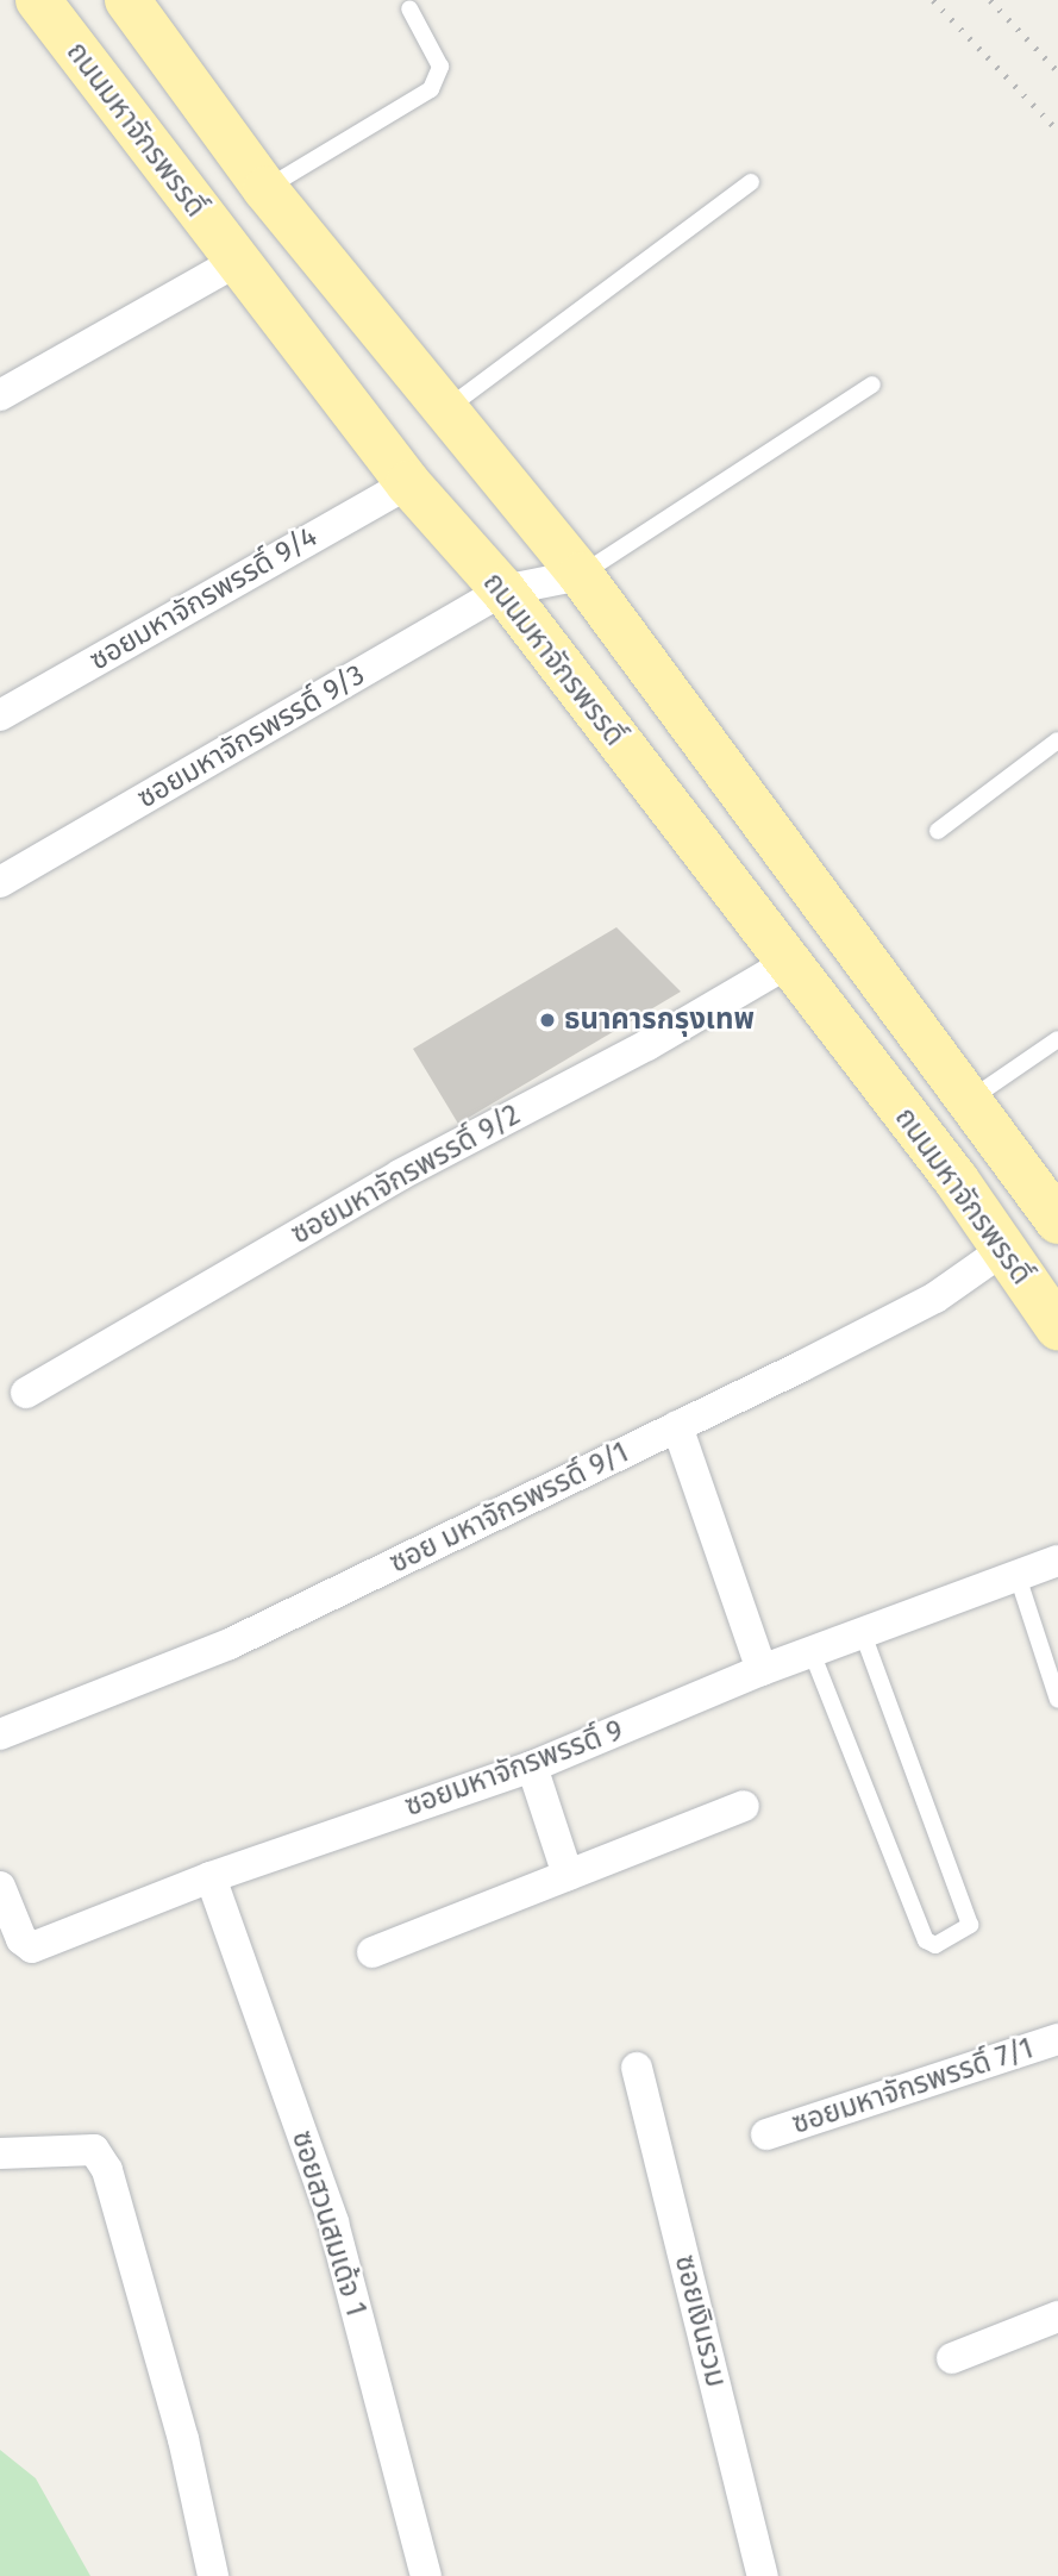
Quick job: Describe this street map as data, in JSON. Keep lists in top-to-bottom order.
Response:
{
  "streets": {
    "main road": ["ถนนมหาจักรพรรดิ์"],
    "street": [
      "ซอยมหาจักรพรรดิ์ 9/4",
      "ซอยมหาจักรพรรดิ์ 9/3",
      "ซอยมหาจักรพรรดิ์ 9/2",
      "ซอย มหาจักรพรรดิ์ 9/1",
      "ซอยมหาจักรพรรดิ์ 9",
      "ซอยมหาจักรพรรดิ์ 7/1",
      "ซอยสวนสมเด้จ 1",
      "ซอยเงินรวม"
    ]
  },
  "crossings": [
    ["ถนนมหาจักรพรรดิ์", "ซอยมหาจักรพรรดิ์ 9/4"],
    ["ถนนมหาจักรพรรดิ์", "ซอยมหาจักรพรรดิ์ 9/3"],
    ["ถนนมหาจักรพรรดิ์", "ซอยมหาจักรพรรดิ์ 9/2"],
    ["ถนนมหาจักรพรรดิ์", "ซอย มหาจักรพรรดิ์ 9/1"],
    ["ซอยมหาจักรพรรดิ์ 9", "ซอยสวนสมเด้จ 1"]
  ],
  "places": ["ธนาคารกรุงเทพ"]
}
